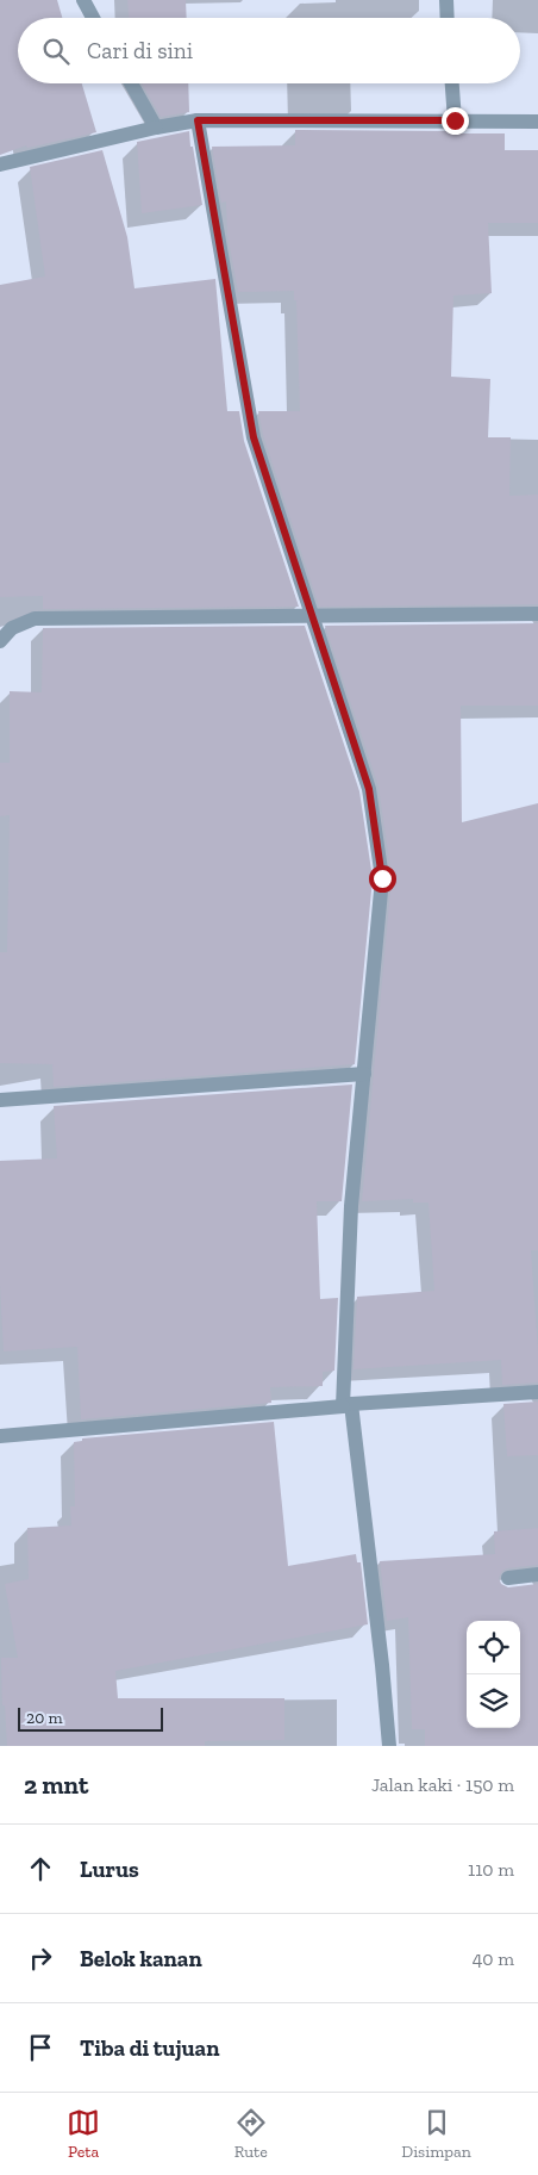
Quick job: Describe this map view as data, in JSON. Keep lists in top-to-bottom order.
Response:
{
  "scale_bar": "20 m",
  "page": {
    "search": "Cari di sini",
    "scale": "20 m",
    "heading": ["2 mnt", "Jalan kaki · 150 m"],
    "list": [
      ["Lurus", "110 m"],
      ["Belok kanan", "40 m"],
      "Tiba di tujuan"
    ],
    "nav": ["Peta", "Rute", "Disimpan"]
  }
}
